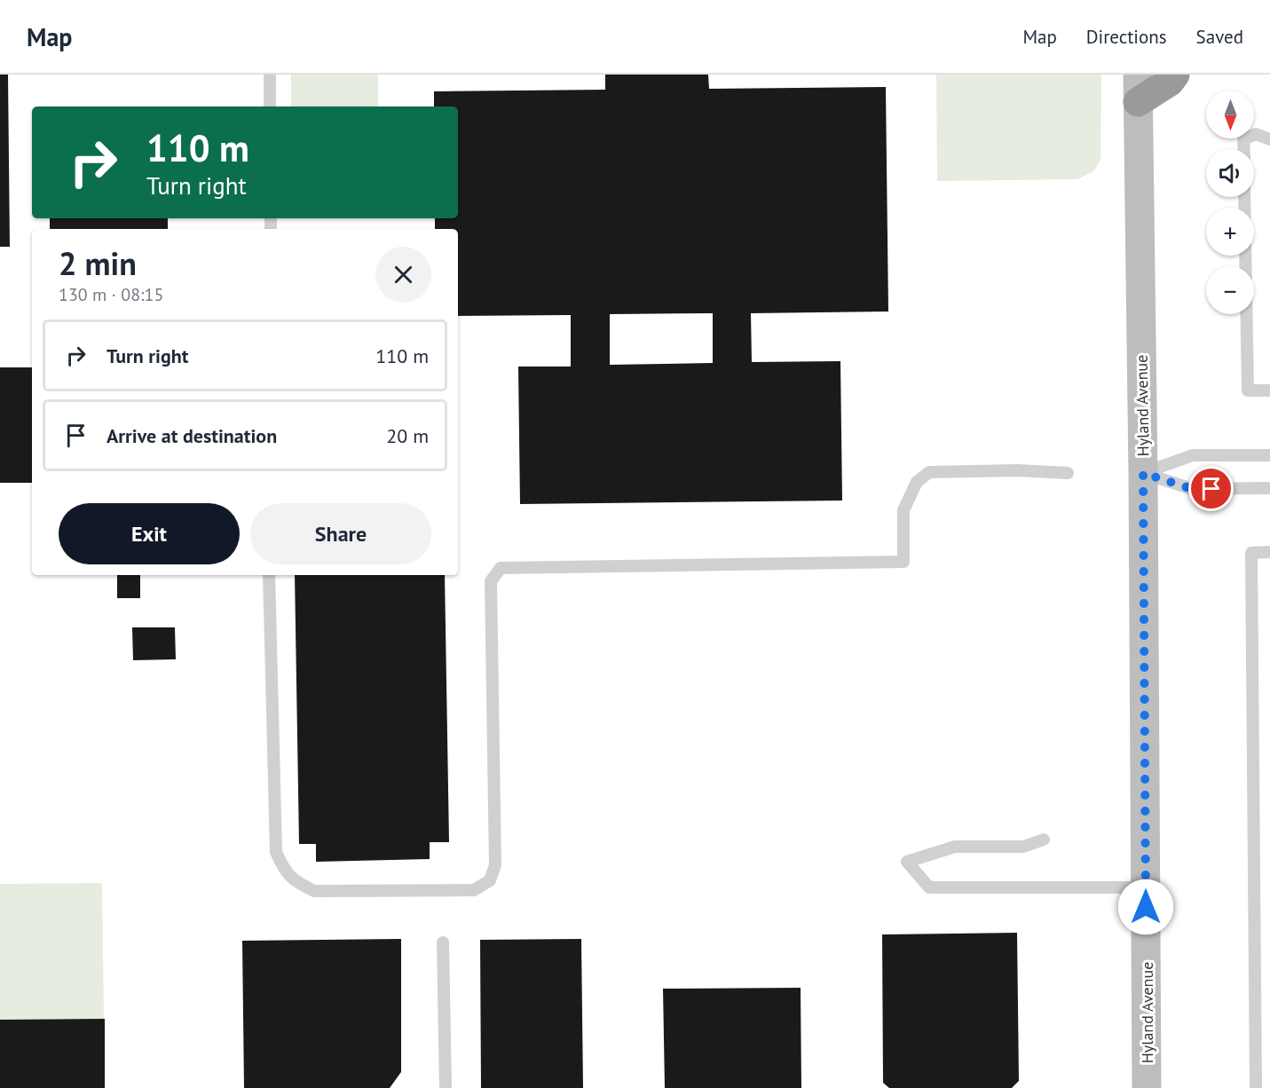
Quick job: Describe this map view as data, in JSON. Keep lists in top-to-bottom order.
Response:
{
  "streets": {
    "street": ["Hyland Avenue"]
  },
  "north": "bottom",
  "page": {
    "header": "Map",
    "nav": ["Map", "Directions", "Saved"],
    "map_buttons": ["+", "−"],
    "turn": ["110 m", "Turn right"],
    "heading": ["2 min", "130 m · 08:15"],
    "list": [
      {
        "name": "Turn right",
        "value": "110 m"
      },
      {
        "name": "Arrive at destination",
        "value": "20 m"
      }
    ],
    "buttons": ["Exit", "Share"]
  }
}
